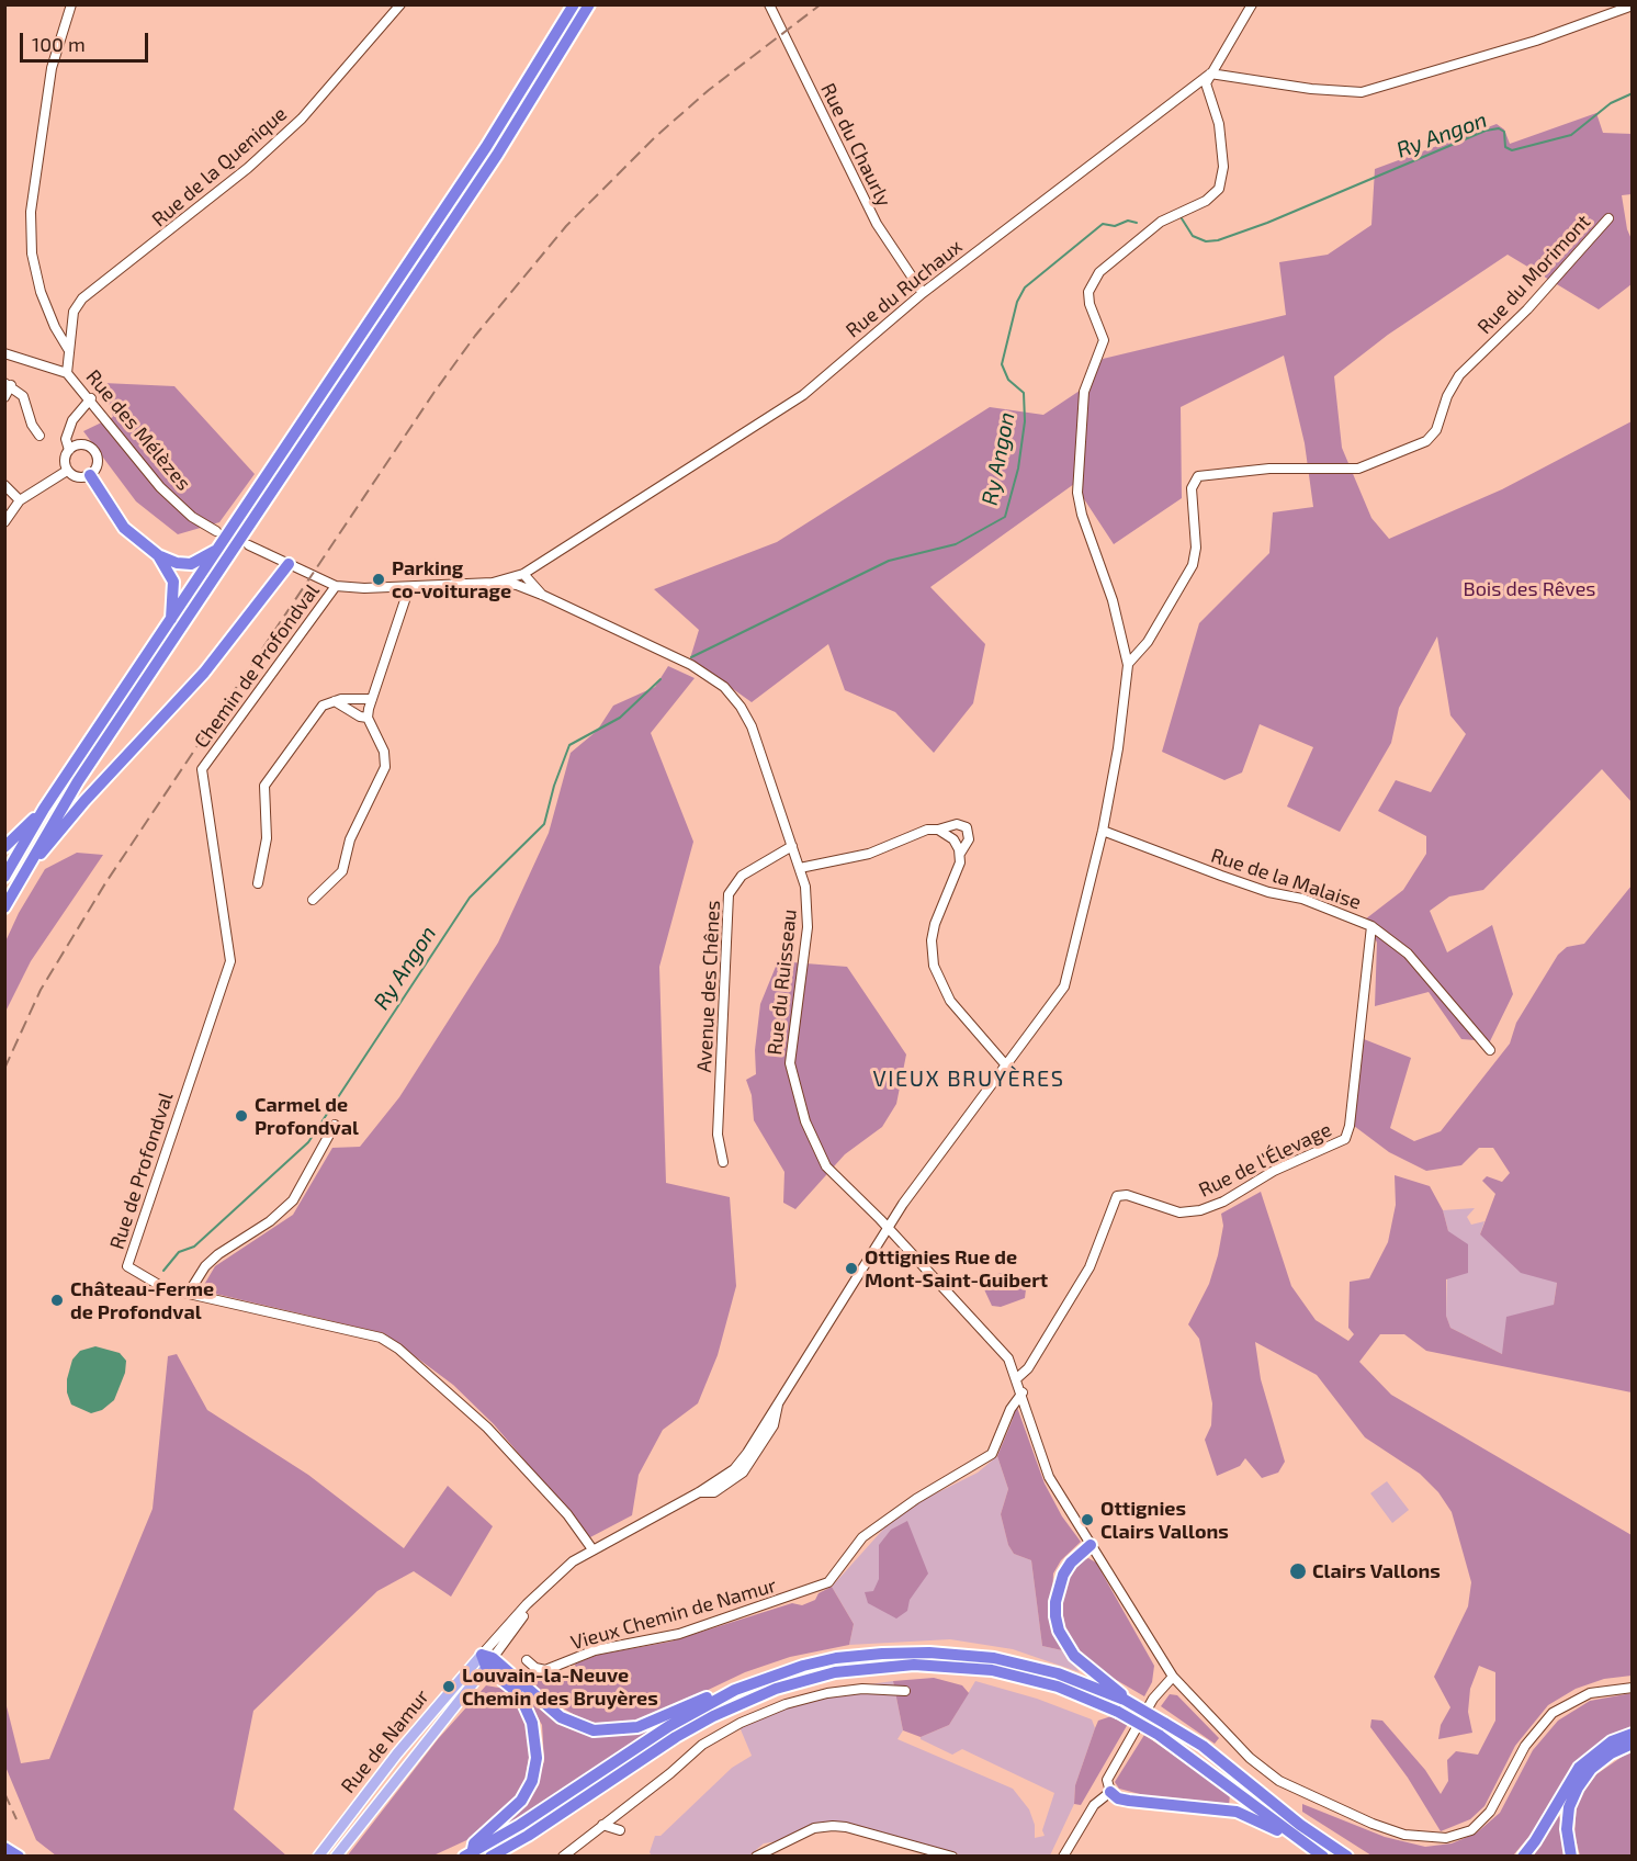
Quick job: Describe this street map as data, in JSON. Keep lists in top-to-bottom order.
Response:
{
  "streets": {
    "main road": ["Rue de Namur"],
    "street": [
      "Rue du Chaurly",
      "Rue de la Quenique",
      "Rue du Morimont",
      "Rue du Ruchaux",
      "Rue des Mélèzes",
      "Chemin de Profondval",
      "Rue de la Malaise",
      "Rue du Ruisseau",
      "Avenue des Chênes",
      "Rue de l'Élevage",
      "Rue de Profondval",
      "Vieux Chemin de Namur"
    ]
  },
  "crossings": [
    ["Rue du Chaurly", "Rue du Ruchaux"],
    ["Rue de la Quenique", "Rue des Mélèzes"],
    ["Rue du Morimont", "Rue de Namur"],
    ["Rue du Ruchaux", "Rue du Ruisseau"],
    ["Chemin de Profondval", "Rue de Profondval"],
    ["Rue de la Malaise", "Rue de l'Élevage"],
    ["Rue de la Malaise", "Rue de Namur"],
    ["Rue du Ruisseau", "Avenue des Chênes"],
    ["Rue du Ruisseau", "Rue de l'Élevage"],
    ["Rue du Ruisseau", "Vieux Chemin de Namur"],
    ["Rue du Ruisseau", "Rue de Namur"],
    ["Rue de Profondval", "Rue de Namur"]
  ],
  "districts": ["VIEUX BRUYÈRES"],
  "water": ["Ry Angon"],
  "parks": ["Bois des Rêves"],
  "places": [
    "Parking co-voiturage",
    "Carmel de Profondval",
    "Ottignies Rue de Mont-Saint-Guibert",
    "Château-Ferme de Profondval",
    "Ottignies Clairs Vallons",
    "Clairs Vallons",
    "Louvain-la-Neuve Chemin des Bruyères"
  ],
  "scale_bar": "100 m"
}
